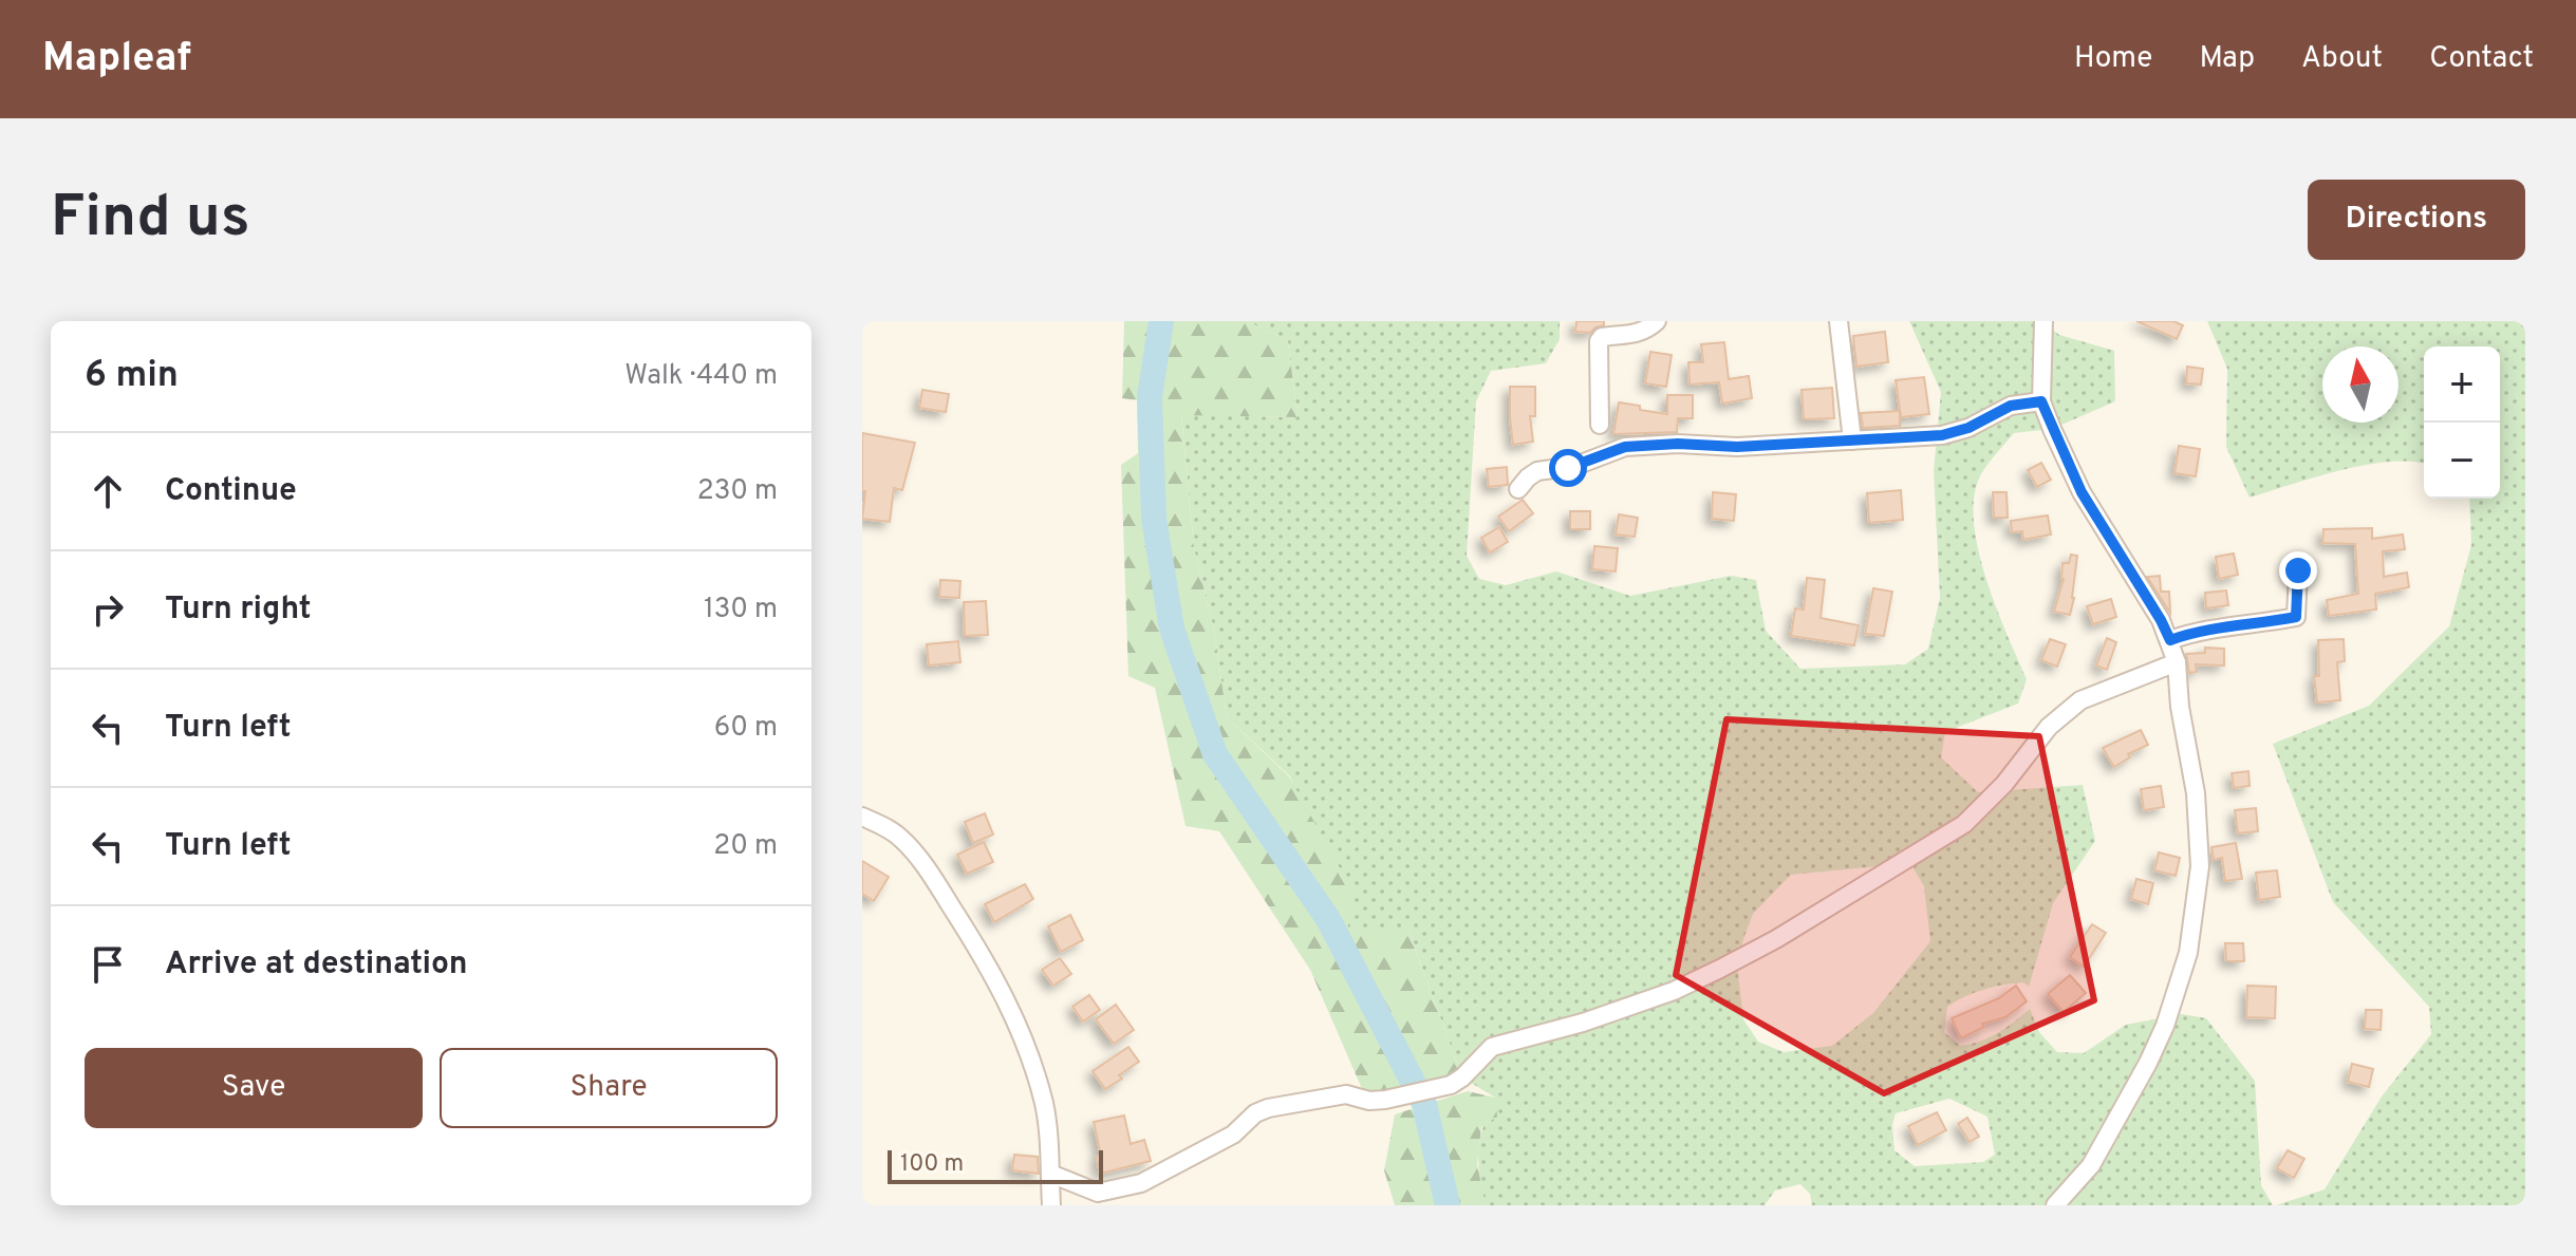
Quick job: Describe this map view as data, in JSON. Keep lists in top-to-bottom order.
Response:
{
  "scale_bar": "100 m",
  "north": "top",
  "page": {
    "header": "Mapleaf",
    "nav": [
      "Home",
      "Map",
      "About",
      "Contact"
    ],
    "buttons": [
      "Directions",
      ["Save", "Share"]
    ],
    "title": "Find us",
    "heading": ["6 min", "Walk · 440 m"],
    "map_buttons": ["+", "−"],
    "list": [
      ["Continue", "230 m"],
      ["Turn right", "130 m"],
      ["Turn left", "60 m"],
      ["Turn left", "20 m"],
      "Arrive at destination"
    ],
    "scale": "100 m"
  }
}
